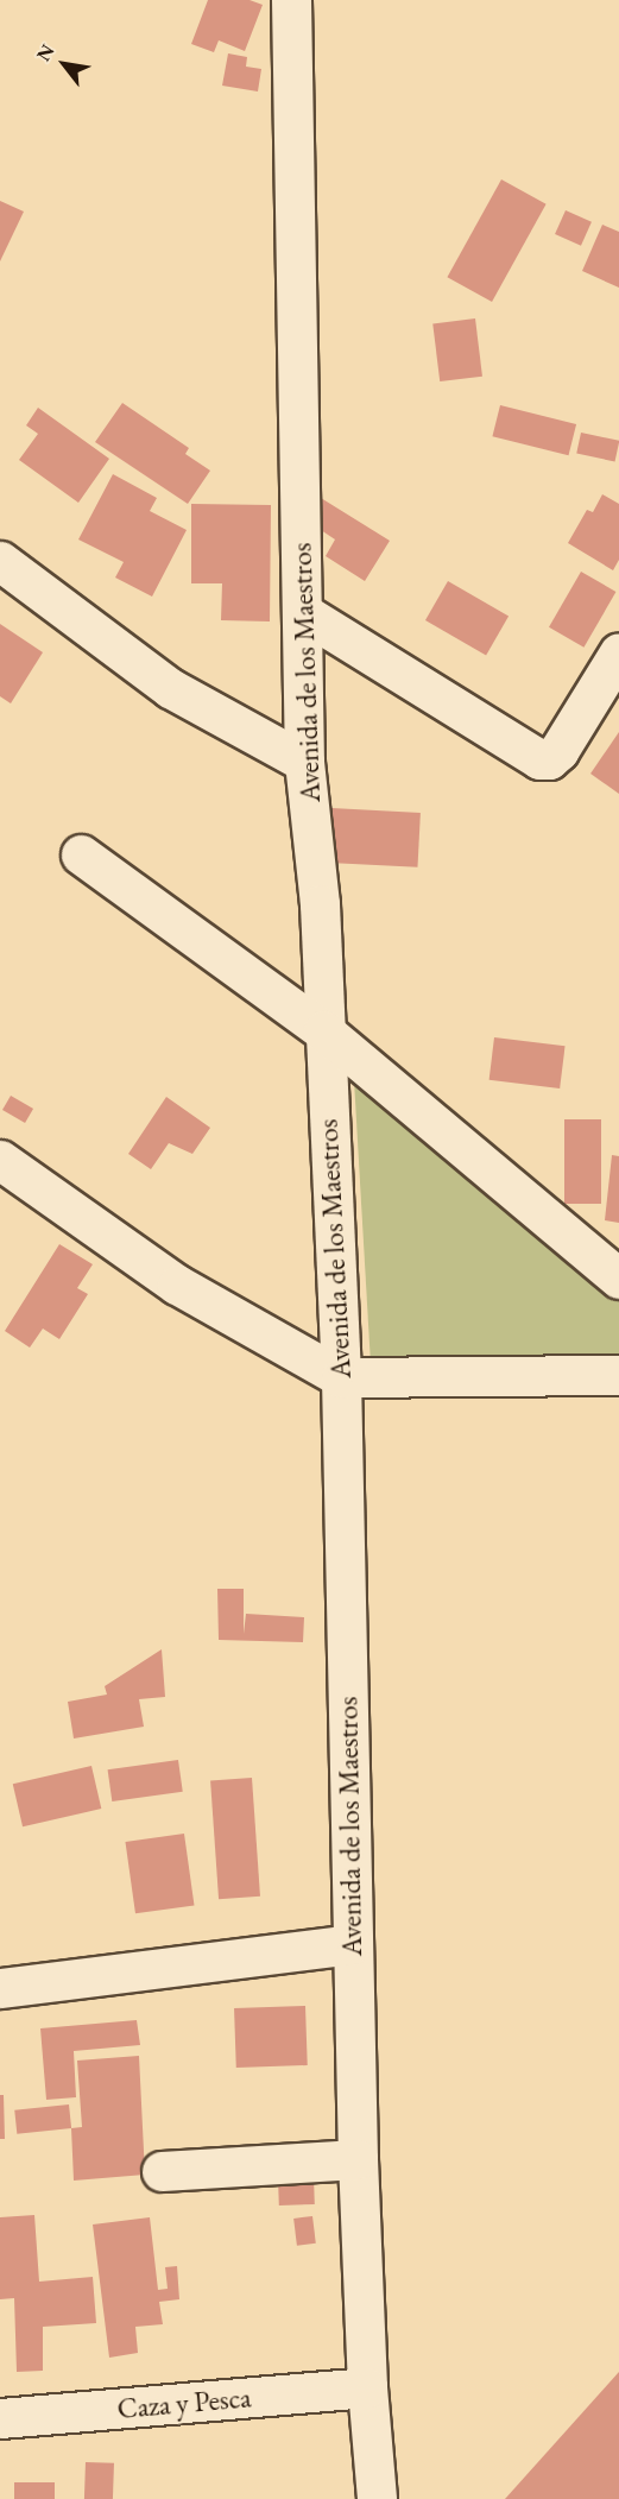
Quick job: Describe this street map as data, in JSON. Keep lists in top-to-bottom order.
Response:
{
  "streets": {
    "street": ["Avenida de los Maestros", "Caza y Pesca"]
  },
  "crossings": [
    ["Avenida de los Maestros", "Caza y Pesca"]
  ],
  "north": "top left"
}
